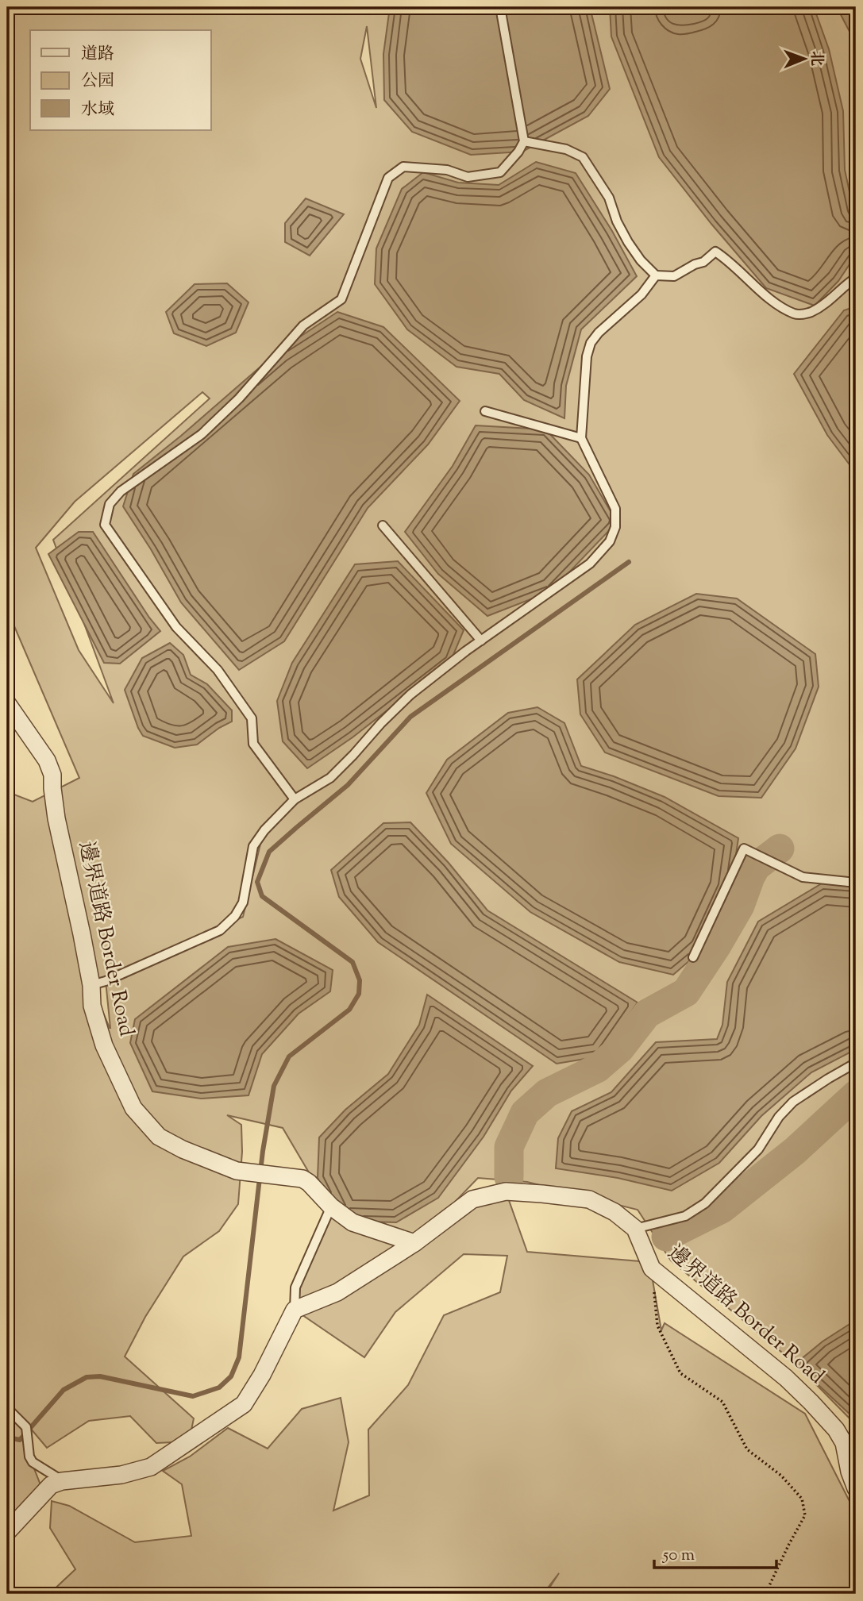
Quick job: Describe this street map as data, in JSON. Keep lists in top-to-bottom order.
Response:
{
  "streets": {
    "street": ["邊界道路 Border Road"]
  },
  "legend": ["道路", "公园", "水域"],
  "scale_bar": "50 m",
  "north": "right"
}
